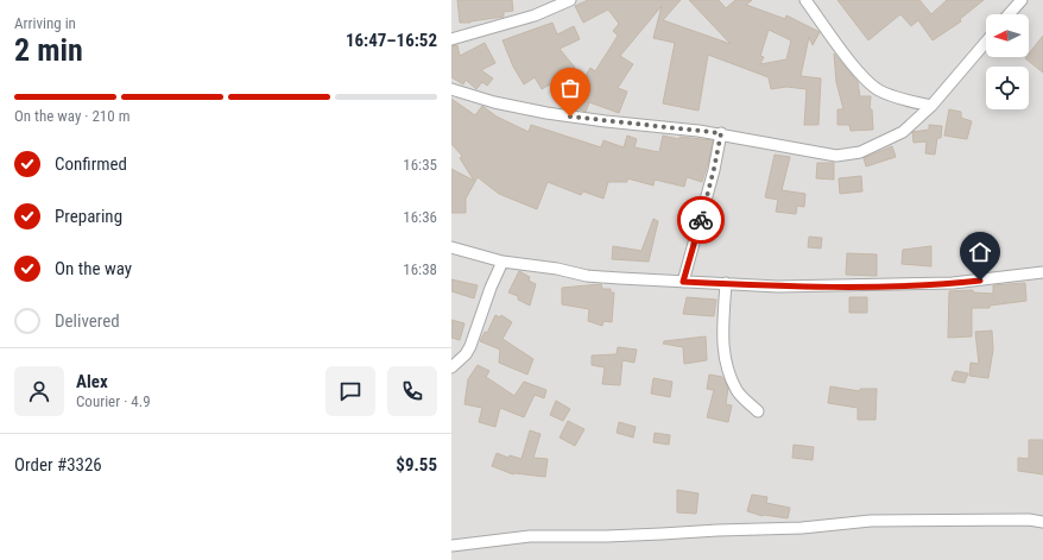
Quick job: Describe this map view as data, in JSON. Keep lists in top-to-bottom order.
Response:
{
  "north": "left",
  "page": {
    "heading": ["2 min", "Arriving in", "16:47–16:52"],
    "panel": [
      "Alex",
      "Courier · 4.9",
      "Order #3326",
      "$9.55"
    ],
    "bar": "On the way · 210 m",
    "list": [
      ["Confirmed", "16:35"],
      ["Preparing", "16:36"],
      ["On the way", "16:38"],
      "Delivered"
    ]
  }
}
